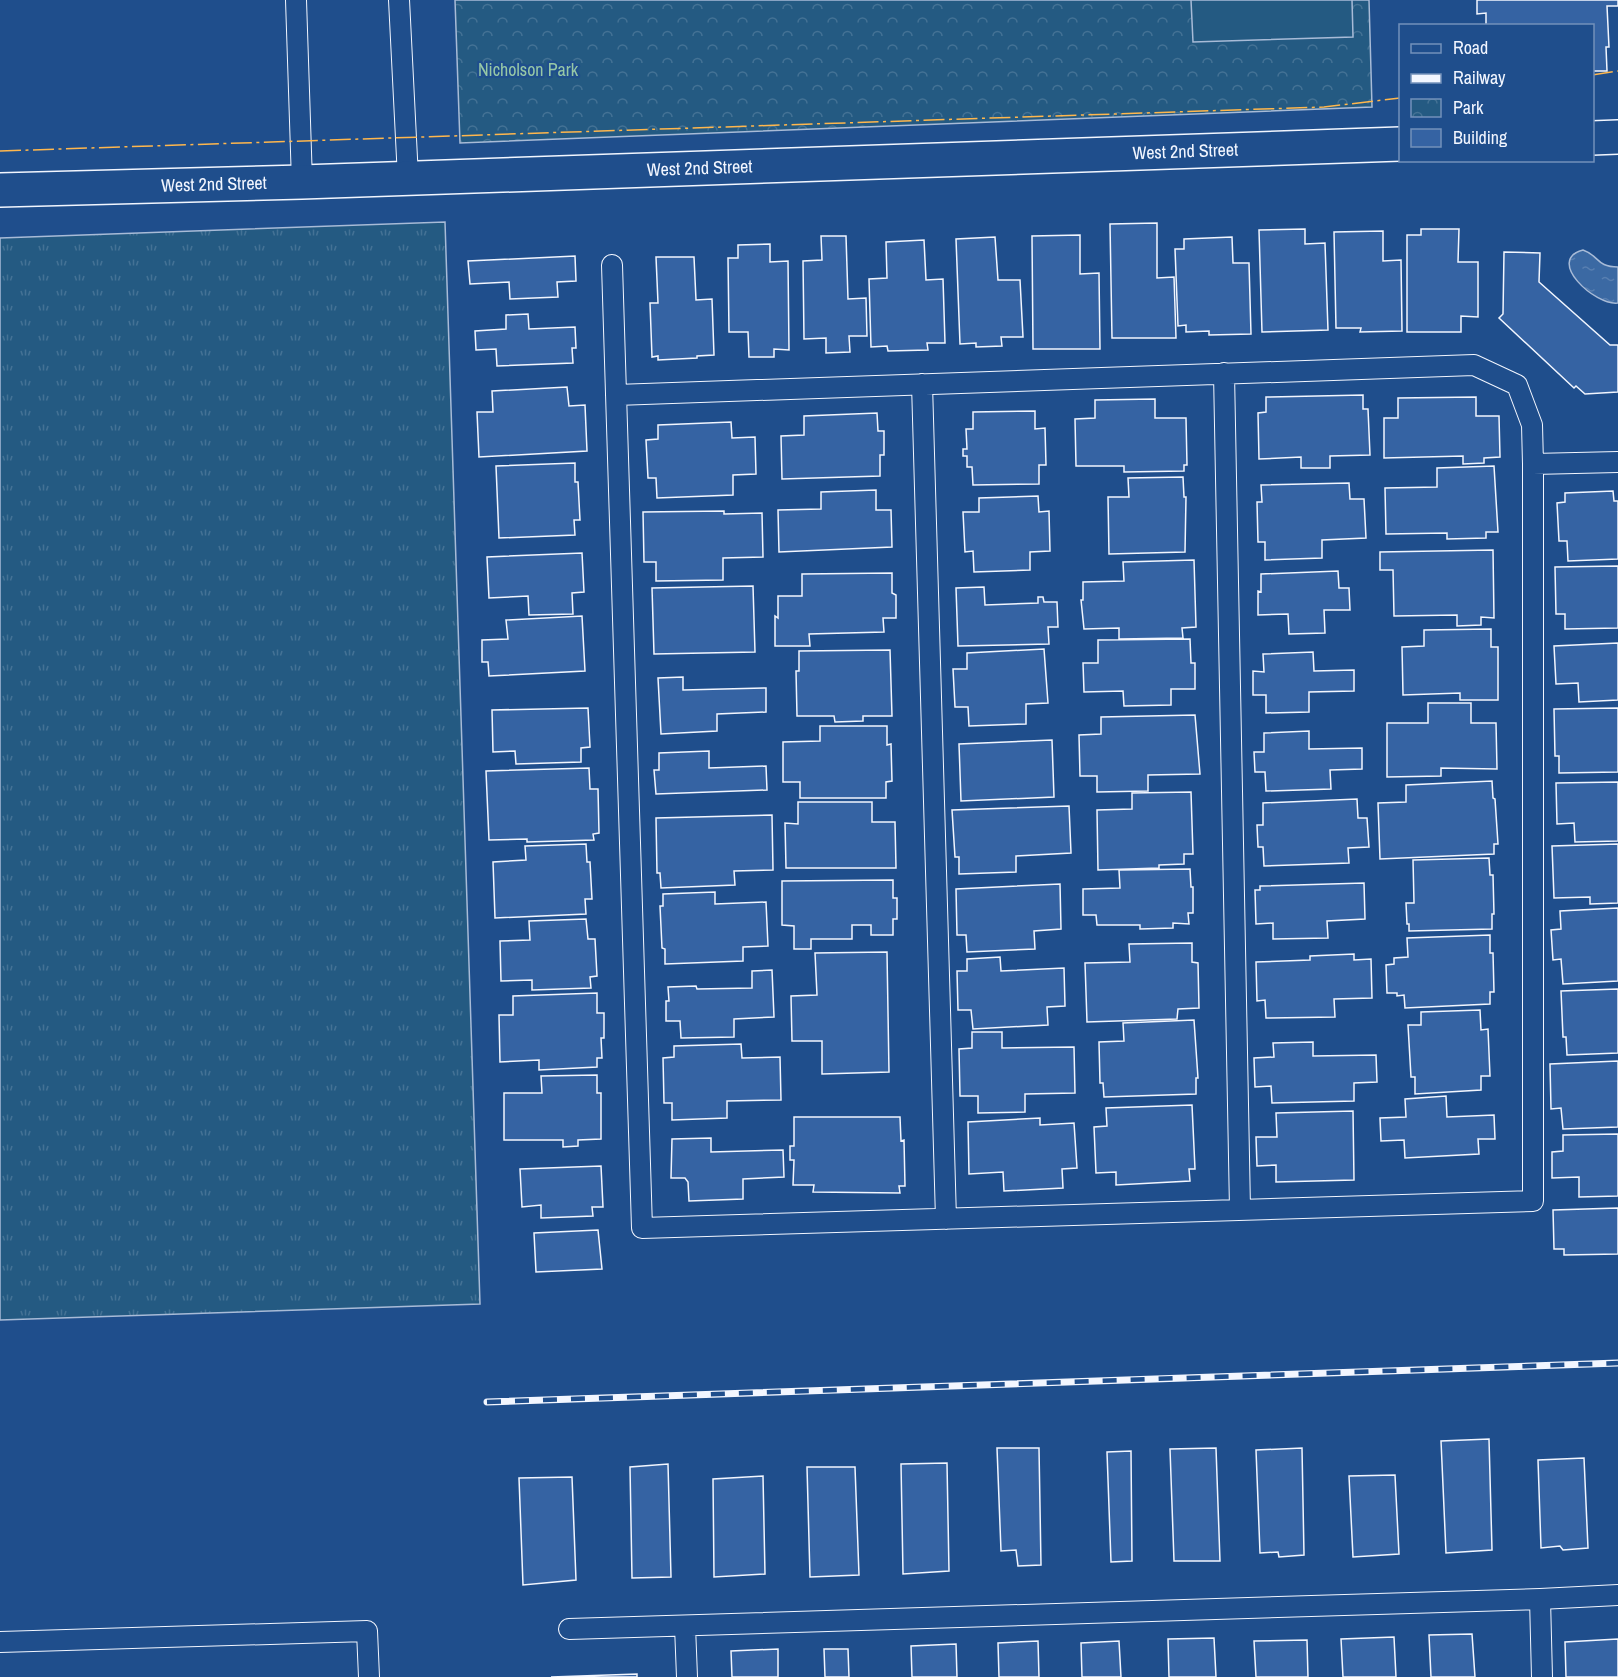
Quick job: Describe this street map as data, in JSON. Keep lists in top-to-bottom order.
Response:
{
  "streets": {
    "street": ["West 2nd Street"]
  },
  "parks": ["Nicholson Park"],
  "legend": [
    "Road",
    "Railway",
    "Park",
    "Building"
  ]
}
